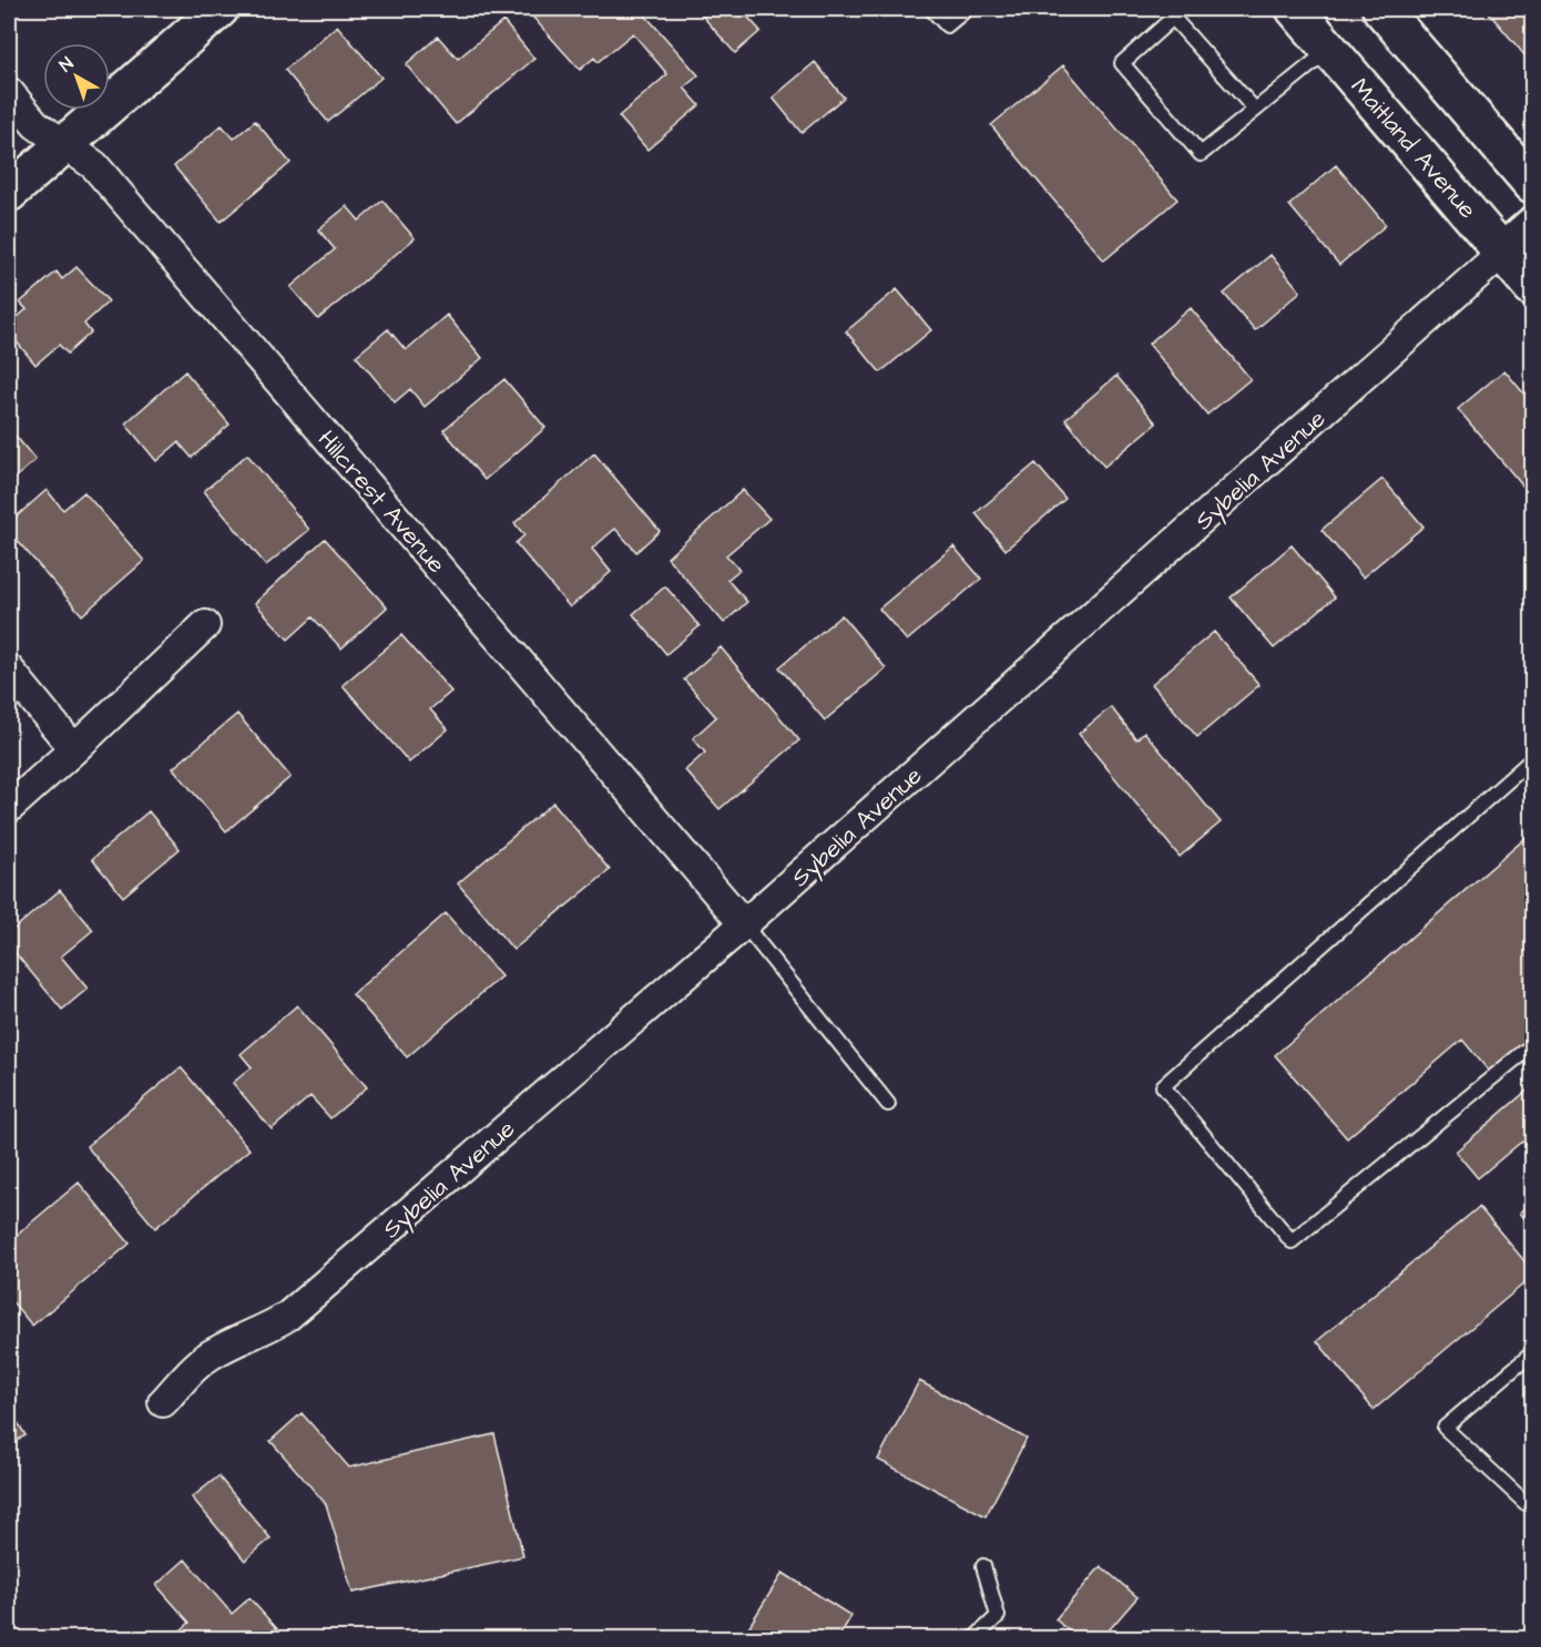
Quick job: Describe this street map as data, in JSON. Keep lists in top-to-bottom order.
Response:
{
  "streets": {
    "main road": ["Maitland Avenue", "Sybelia Avenue"],
    "street": ["Hillcrest Avenue"]
  },
  "crossings": [
    ["Maitland Avenue", "Sybelia Avenue"],
    ["Sybelia Avenue", "Hillcrest Avenue"]
  ],
  "north": "top left"
}
